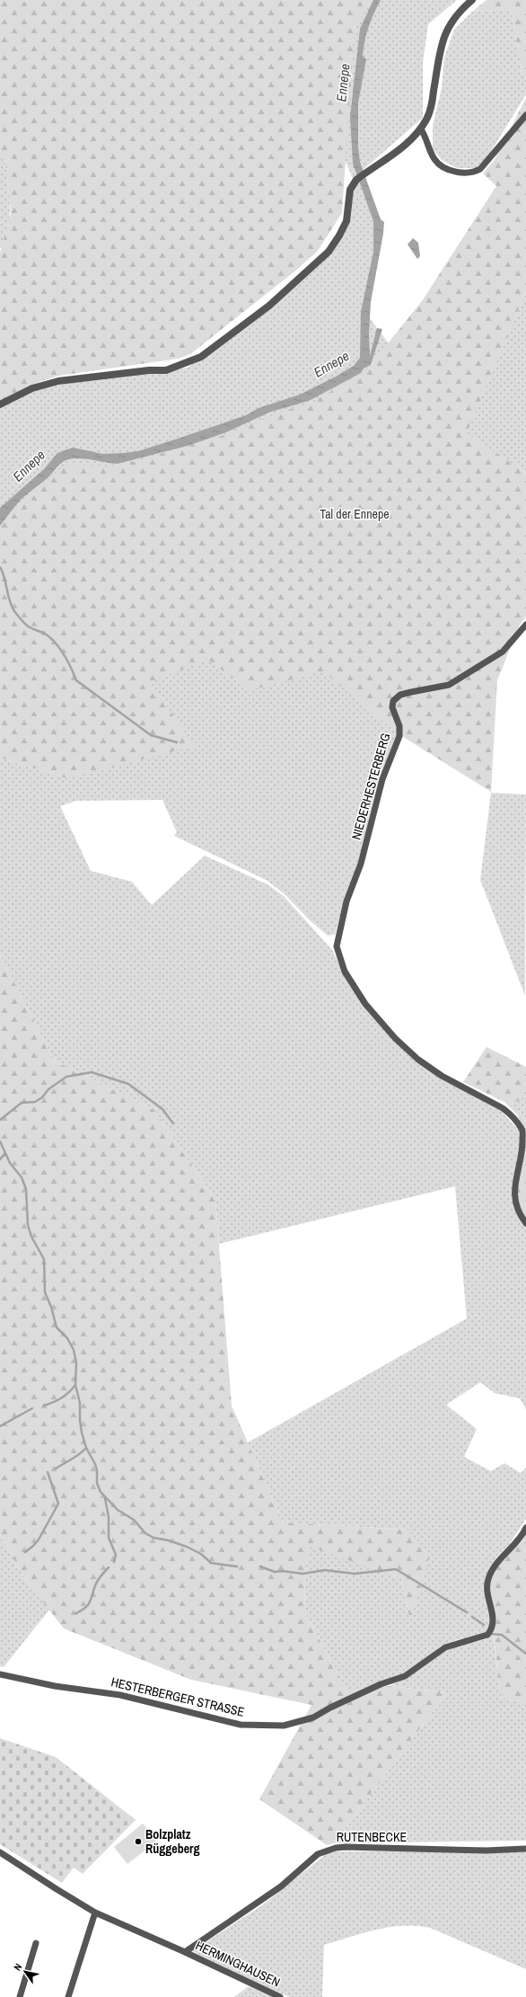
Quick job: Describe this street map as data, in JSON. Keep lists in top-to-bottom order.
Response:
{
  "streets": {
    "street": [
      "NIEDERHESTERBERG",
      "HESTERBERGER STRASSE",
      "RUTENBECKE",
      "HERMINGHAUSEN"
    ]
  },
  "crossings": [
    ["RUTENBECKE", "HERMINGHAUSEN"]
  ],
  "water": ["Ennepe"],
  "parks": ["Tal der Ennepe"],
  "places": ["Bolzplatz Rüggeberg"],
  "north": "top left"
}
